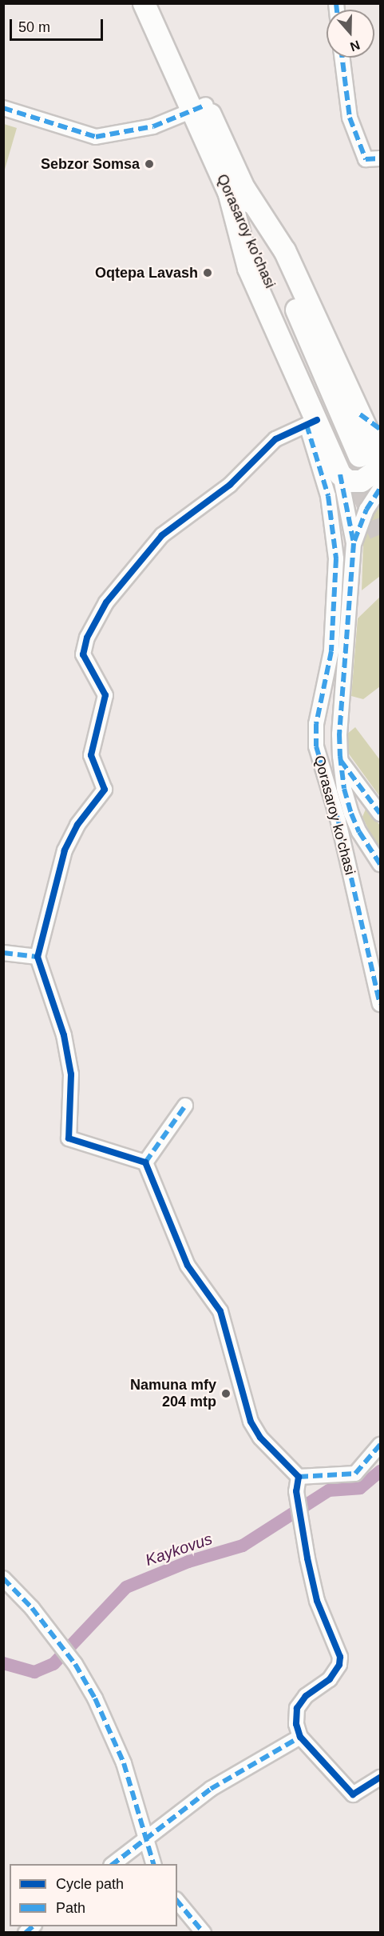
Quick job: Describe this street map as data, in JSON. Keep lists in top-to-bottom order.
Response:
{
  "streets": {
    "main road": ["Qorasaroy ko'chasi"]
  },
  "water": ["Kaykovus"],
  "places": ["Sebzor Somsa", "Oqtepa Lavash", "Namuna mfy 204 mtp"],
  "legend": ["Cycle path", "Path"],
  "scale_bar": "50 m",
  "north": "bottom"
}
